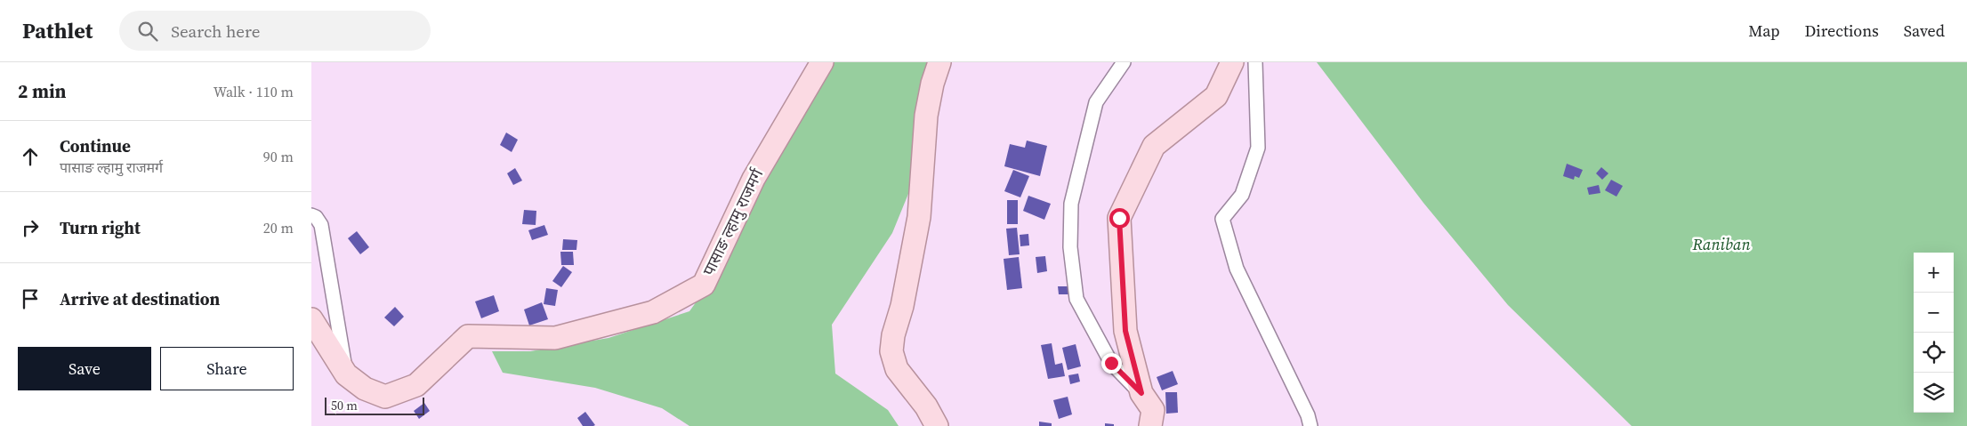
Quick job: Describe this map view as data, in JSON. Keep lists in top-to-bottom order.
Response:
{
  "streets": {
    "main road": ["पासाङ ल्हामु राजमर्ग"]
  },
  "parks": ["Raniban"],
  "scale_bar": "50 m",
  "page": {
    "header": "Pathlet",
    "search": "Search here",
    "nav": ["Map", "Directions", "Saved"],
    "heading": ["2 min", "Walk · 110 m"],
    "list": [
      ["Continue", "पासाङ ल्हामु राजमर्ग", "90 m"],
      ["Turn right", "20 m"],
      "Arrive at destination"
    ],
    "map_buttons": ["+", "−"],
    "buttons": ["Save", "Share"],
    "scale": "50 m"
  }
}
